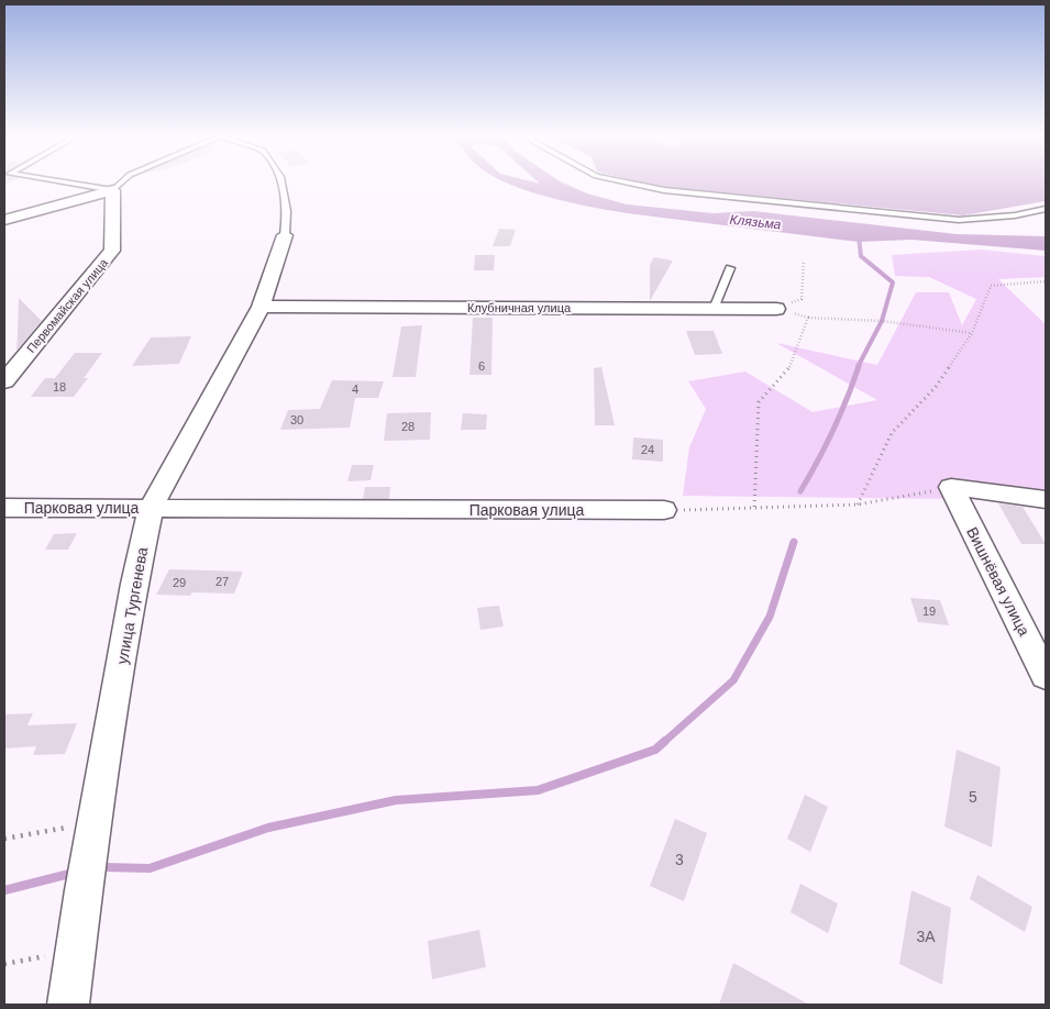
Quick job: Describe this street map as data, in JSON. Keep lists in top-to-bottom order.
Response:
{
  "streets": {
    "street": [
      "Первомайская улица",
      "Клубничная улица",
      "Парковая улица",
      "Вишнёвая улица",
      "улица Тургенева"
    ]
  },
  "crossings": [
    ["Клубничная улица", "улица Тургенева"],
    ["Парковая улица", "улица Тургенева"]
  ],
  "water": ["Клязьма"],
  "house_numbers": [
    "6",
    "18",
    "4",
    "30",
    "28",
    "24",
    "27",
    "29",
    "19",
    "5",
    "3",
    "3А"
  ]
}
